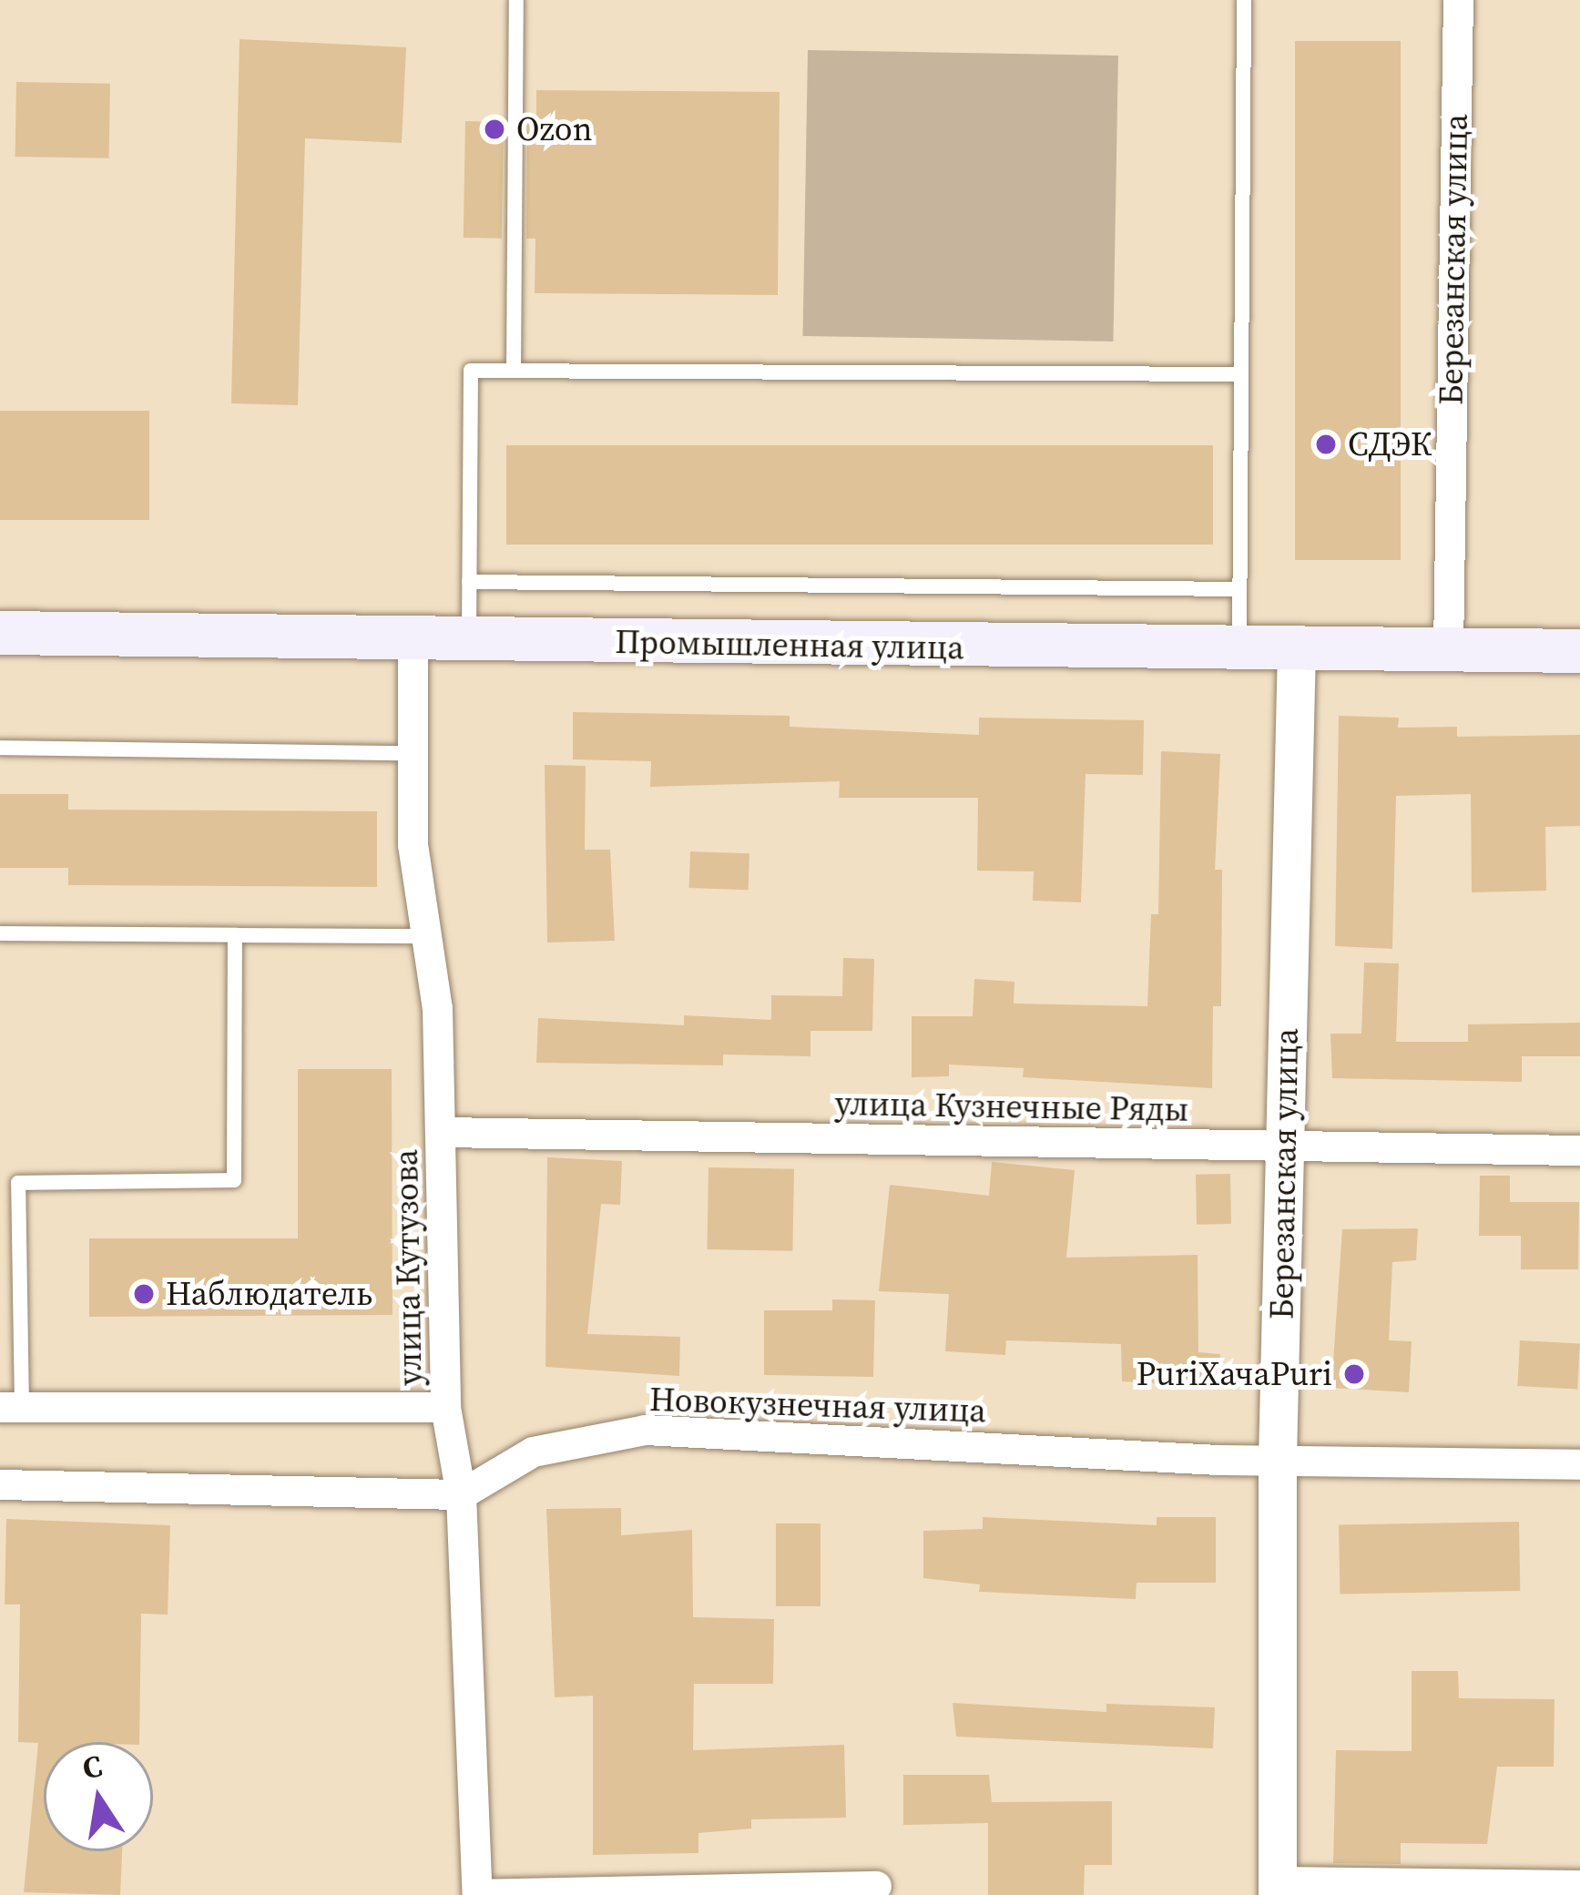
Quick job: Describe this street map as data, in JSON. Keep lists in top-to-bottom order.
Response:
{
  "streets": {
    "main road": ["Промышленная улица"],
    "street": [
      "Березанская улица",
      "улица Кузнечные Ряды",
      "улица Кутузова",
      "Новокузнечная улица"
    ]
  },
  "crossings": [
    ["Березанская улица", "Промышленная улица"],
    ["Березанская улица", "улица Кузнечные Ряды"],
    ["Березанская улица", "Новокузнечная улица"],
    ["Промышленная улица", "улица Кутузова"],
    ["улица Кузнечные Ряды", "улица Кутузова"],
    ["улица Кутузова", "Новокузнечная улица"]
  ],
  "places": [
    "Ozon",
    "СДЭК",
    "Наблюдатель",
    "PuriХачаPuri"
  ],
  "north": "top"
}
